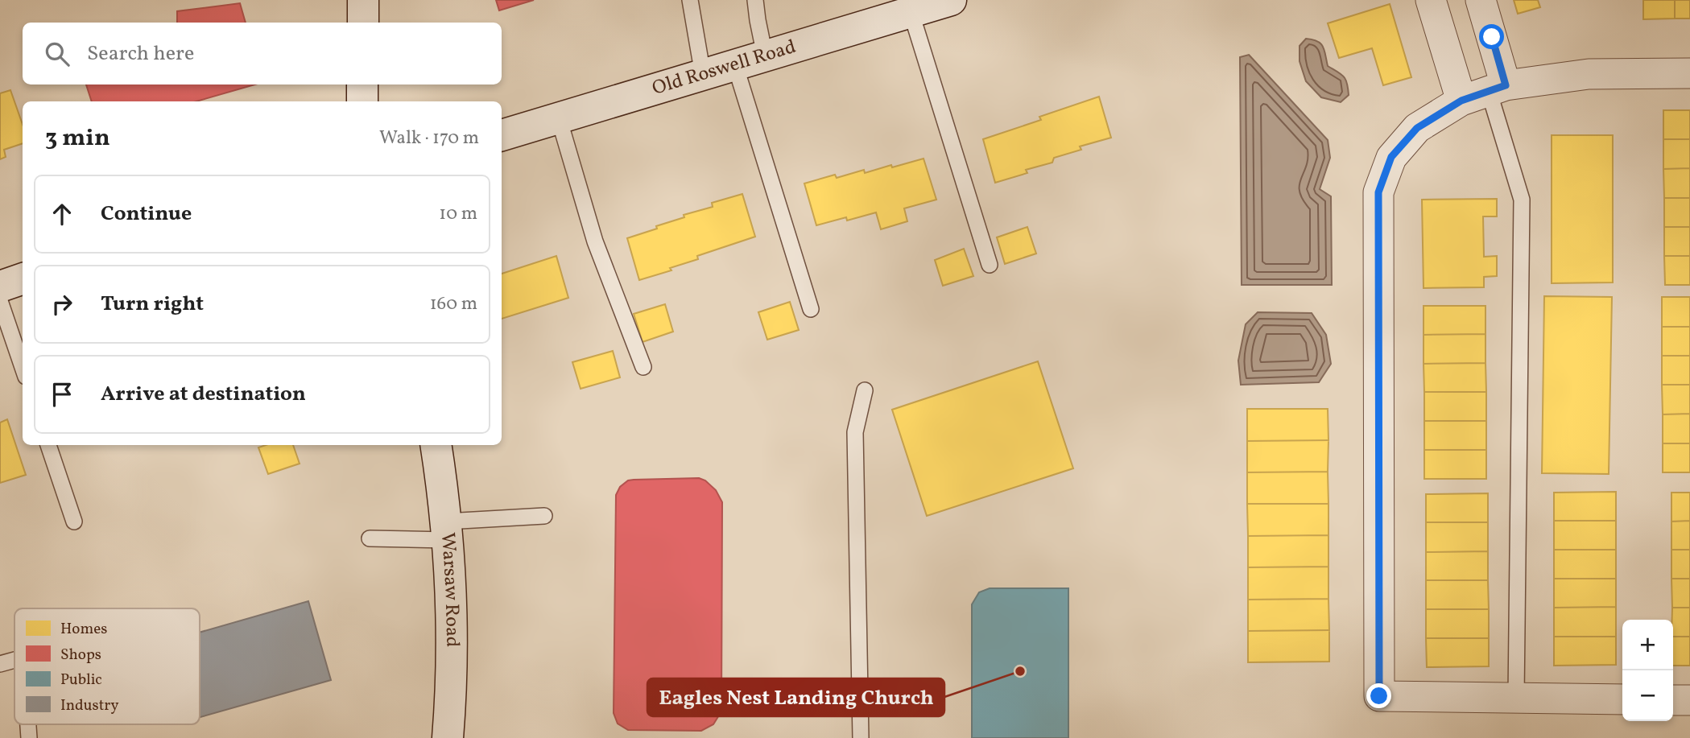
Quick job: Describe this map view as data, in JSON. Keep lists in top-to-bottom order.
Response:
{
  "streets": {
    "street": ["Old Roswell Road", "Warsaw Road"]
  },
  "places": ["Eagles Nest Landing Church"],
  "legend": [
    "Homes",
    "Shops",
    "Public",
    "Industry"
  ],
  "page": {
    "search": "Search here",
    "heading": ["3 min", "Walk · 170 m"],
    "list": [
      ["Continue", "10 m"],
      ["Turn right", "160 m"],
      "Arrive at destination"
    ],
    "map_buttons": ["+", "−"]
  }
}
